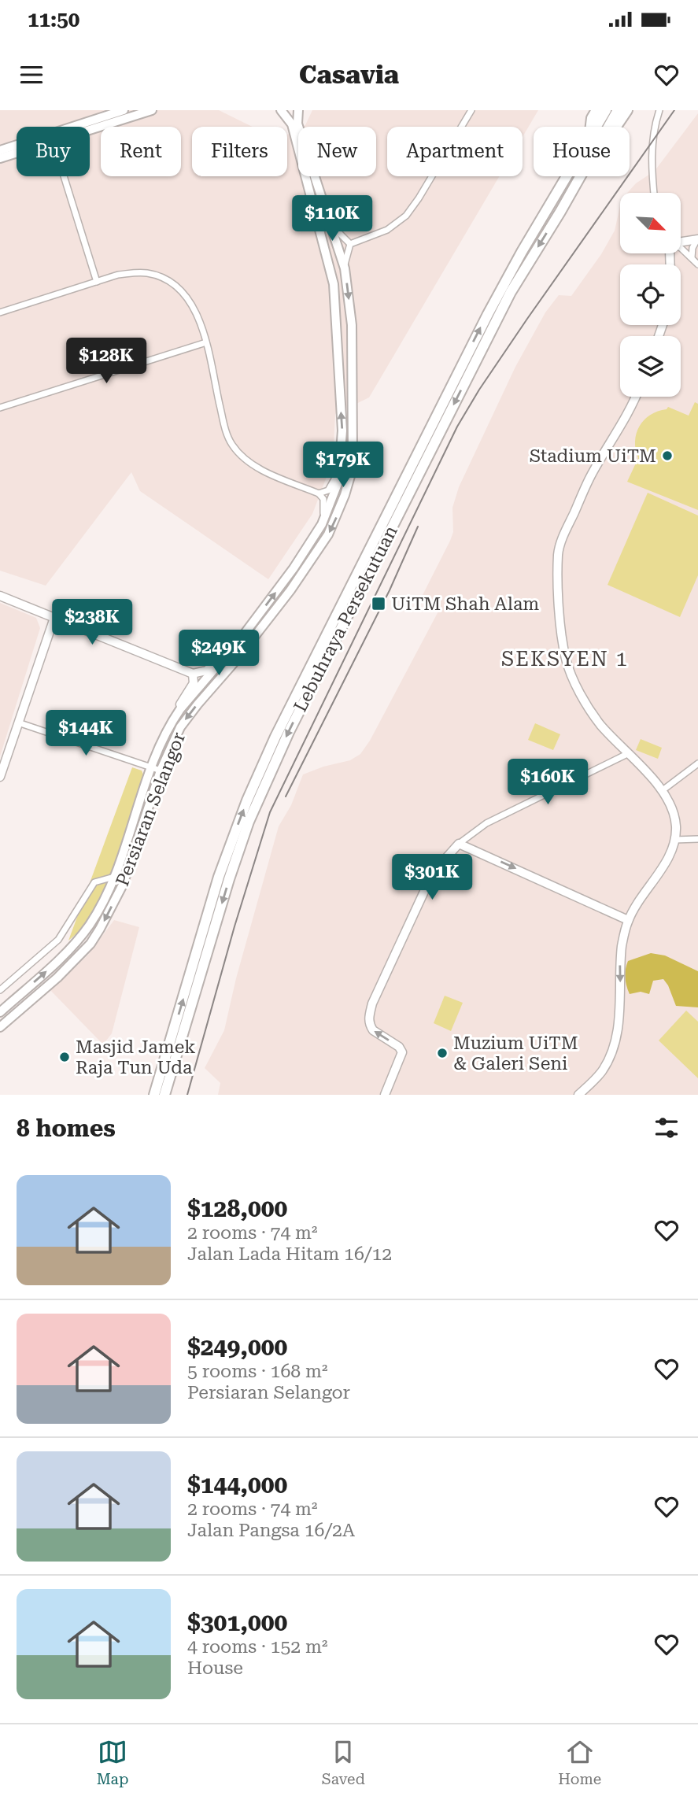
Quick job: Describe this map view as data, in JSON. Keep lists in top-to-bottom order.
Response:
{
  "streets": {
    "highway": ["Lebuhraya Persekutuan"],
    "main road": ["Persiaran Selangor"]
  },
  "districts": ["SEKSYEN 1"],
  "places": {
    "other": ["Stadium UiTM", "Muzium UiTM & Galeri Seni", "Masjid Jamek Raja Tun Uda"],
    "transit": ["UiTM Shah Alam"]
  },
  "north": "bottom right",
  "page": {
    "status": "11:50",
    "header": "Casavia",
    "chip": [
      "Buy",
      "Rent",
      "Filters",
      "New",
      "Apartment",
      "House"
    ],
    "price": [
      "$110K",
      "$128K",
      "$179K",
      "$238K",
      "$249K",
      "$144K",
      "$160K",
      "$301K"
    ],
    "heading": "8 homes",
    "list": [
      {
        "name": "$128,000",
        "note": "2 rooms · 74 m² · Jalan Lada Hitam 16/12"
      },
      {
        "name": "$249,000",
        "note": "5 rooms · 168 m² · Persiaran Selangor"
      },
      {
        "name": "$144,000",
        "note": "2 rooms · 74 m² · Jalan Pangsa 16/2A"
      },
      {
        "name": "$301,000",
        "note": "4 rooms · 152 m² · House"
      }
    ],
    "tabs": ["Map", "Saved", "Home"]
  }
}
